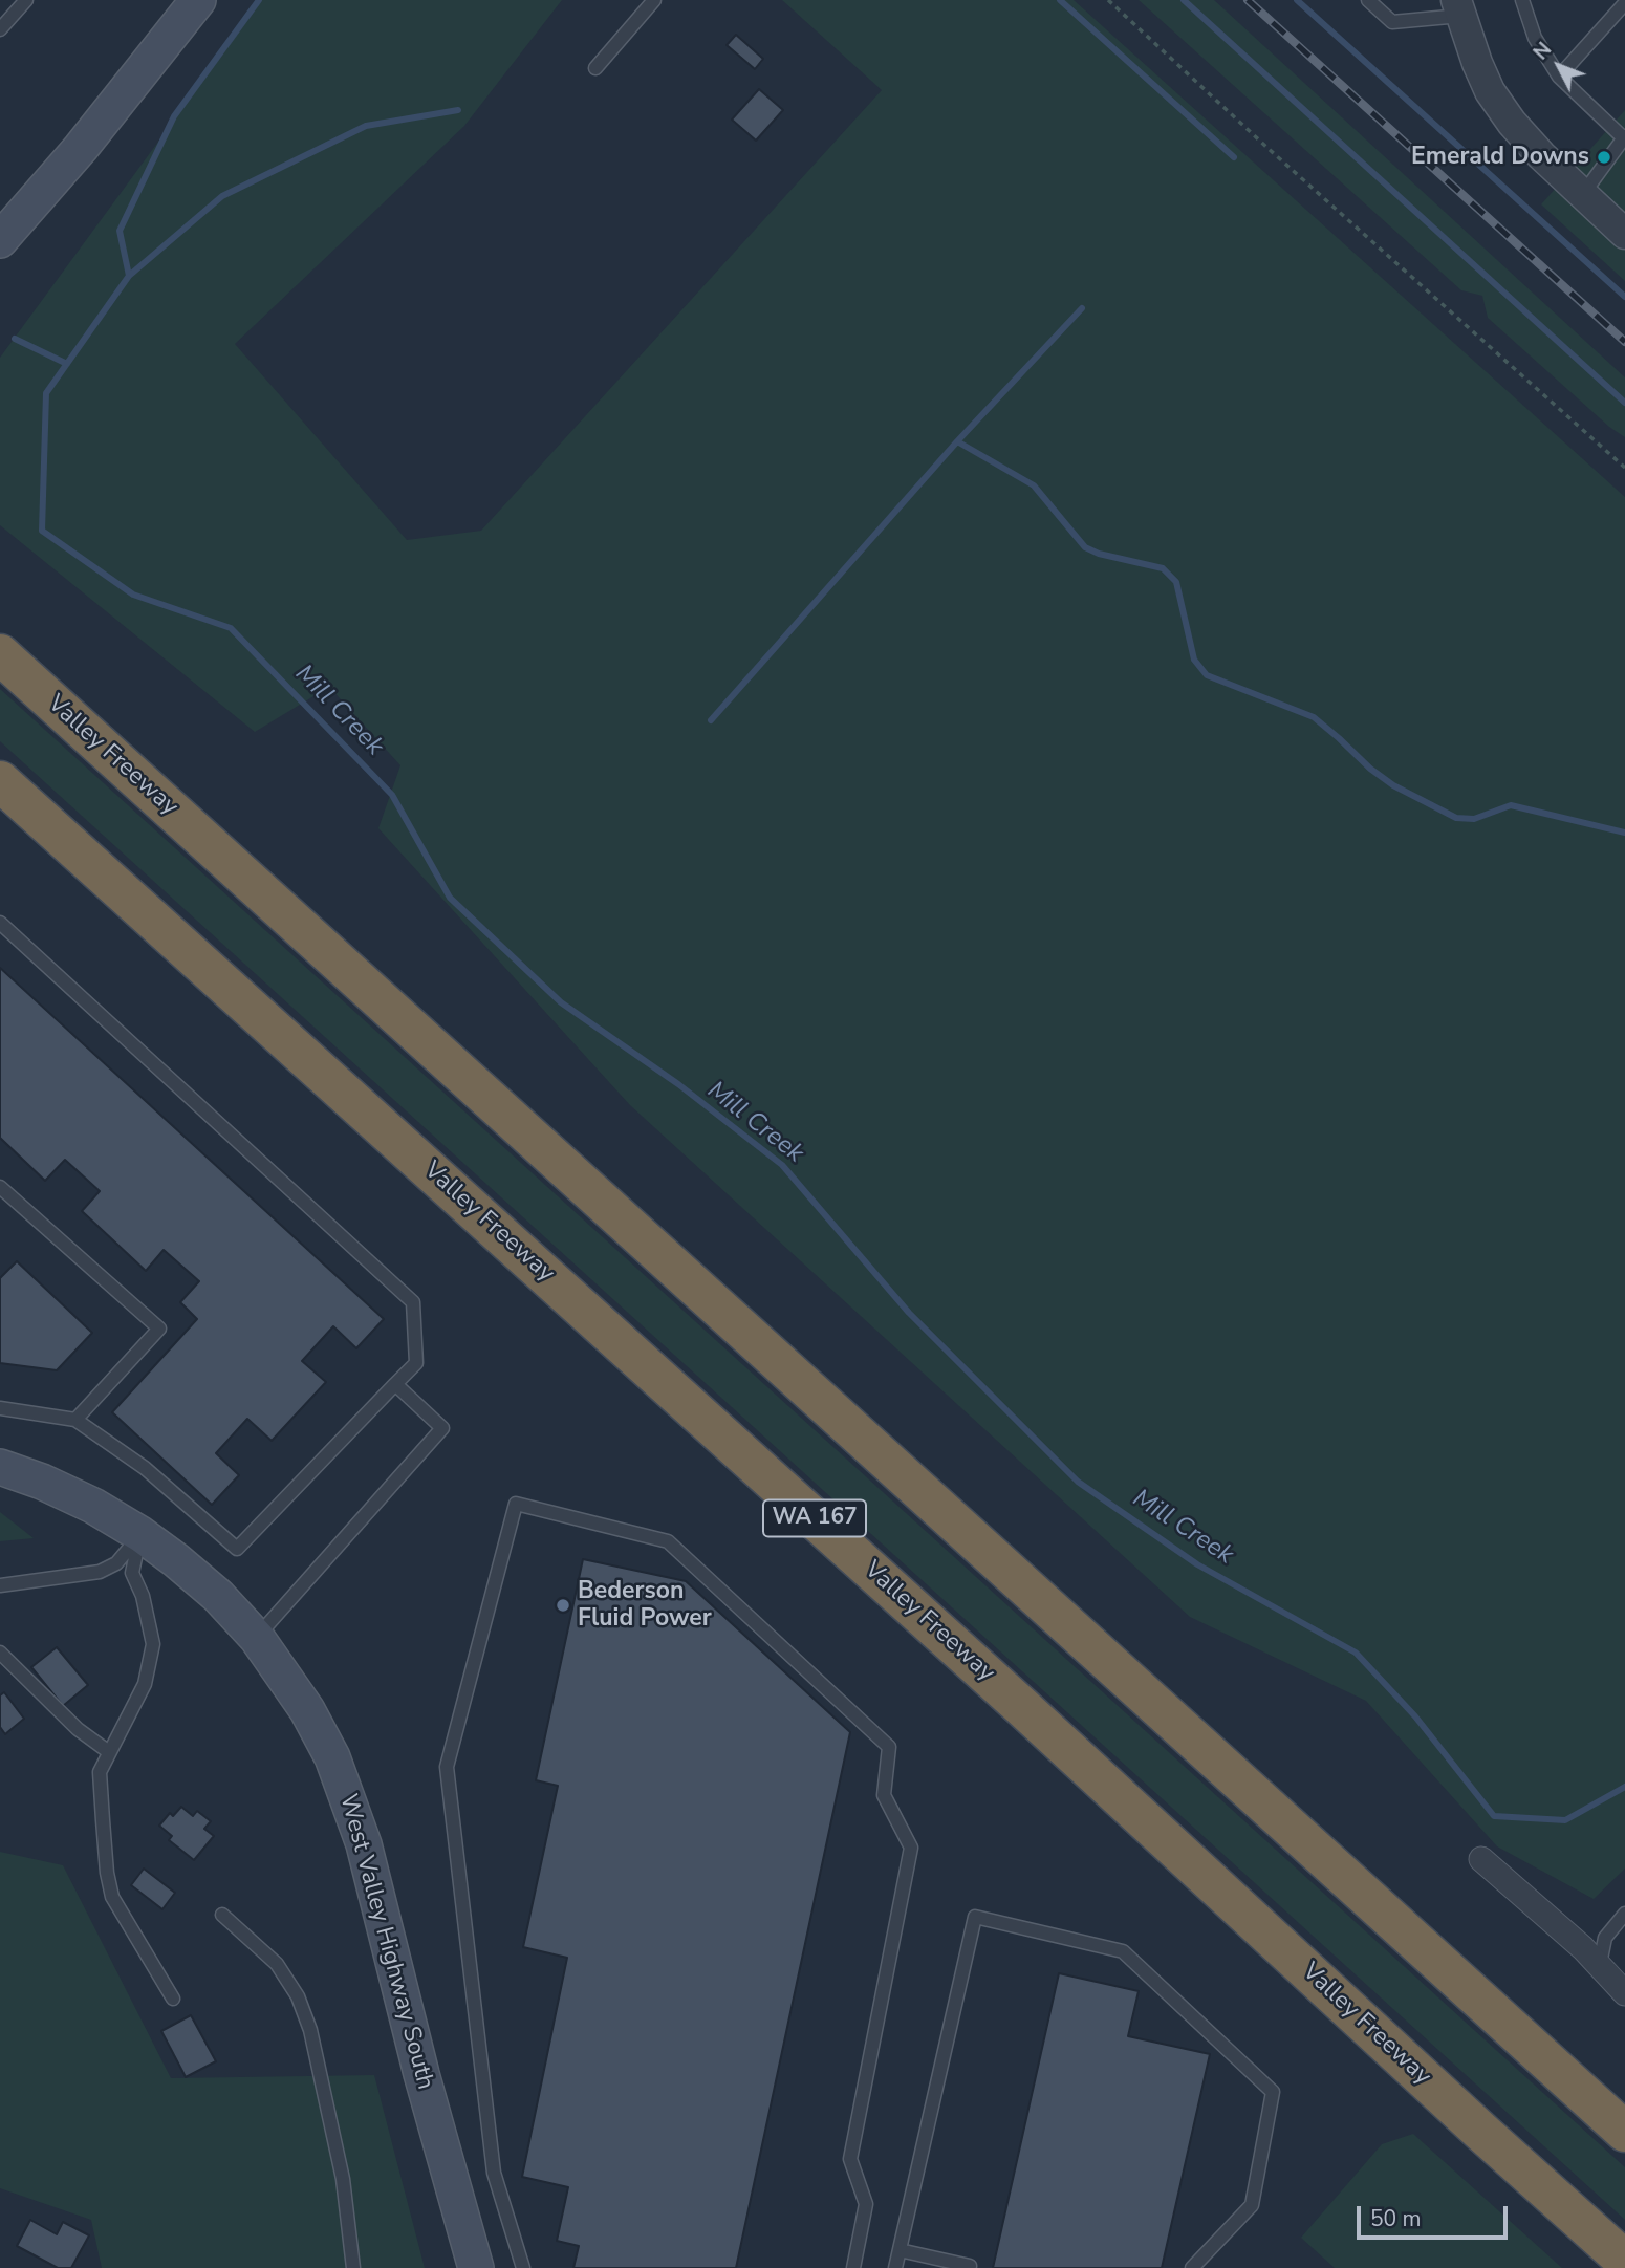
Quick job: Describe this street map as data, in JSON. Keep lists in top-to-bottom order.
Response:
{
  "streets": {
    "highway": ["Valley Freeway", "WA 167"],
    "main road": ["West Valley Highway South"]
  },
  "water": ["Mill Creek"],
  "places": ["Emerald Downs", "Bederson Fluid Power"],
  "scale_bar": "50 m",
  "north": "top left"
}
